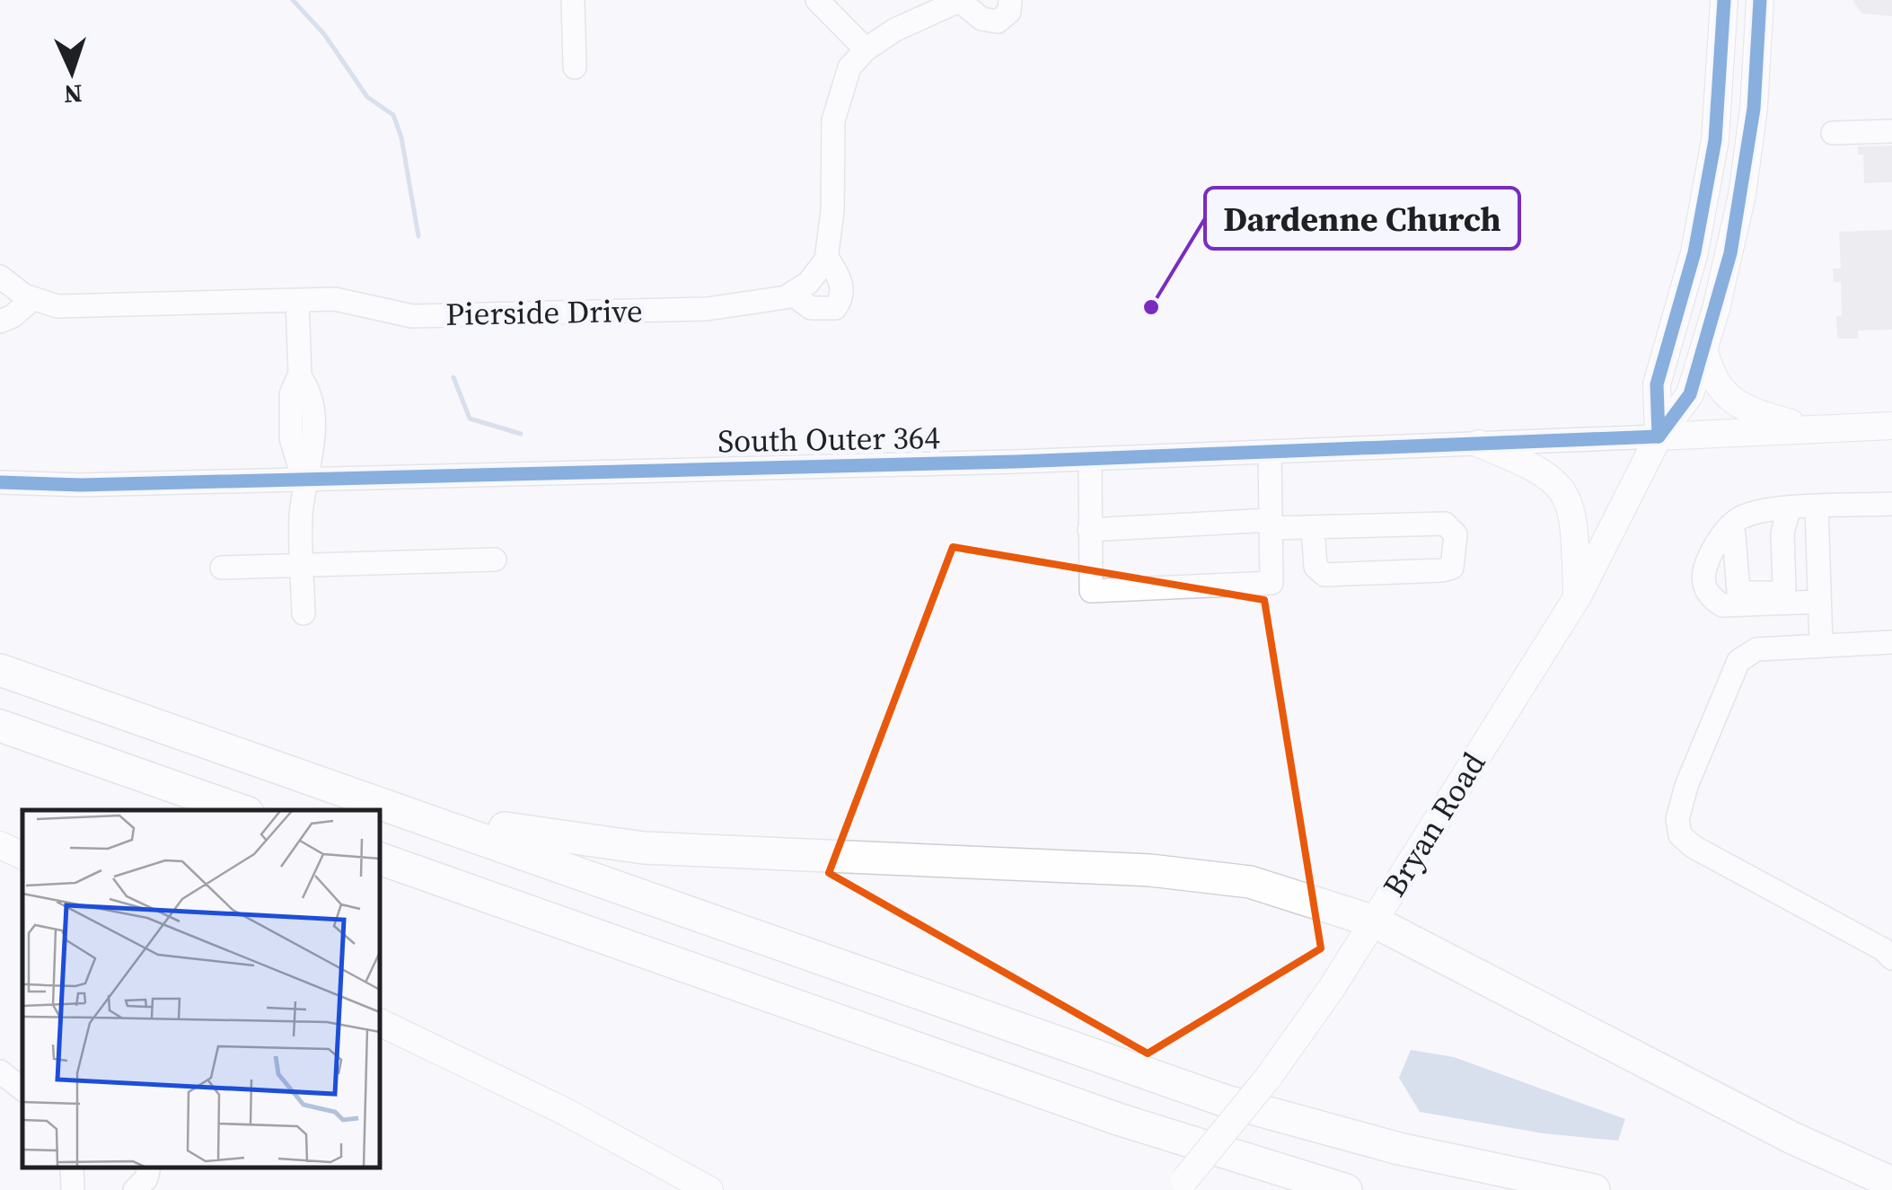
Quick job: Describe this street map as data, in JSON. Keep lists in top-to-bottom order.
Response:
{
  "streets": {
    "main road": ["Bryan Road"],
    "street": ["Pierside Drive", "South Outer 364"]
  },
  "crossings": [
    ["South Outer 364", "Bryan Road"]
  ],
  "places": ["Dardenne Church"],
  "north": "bottom"
}
